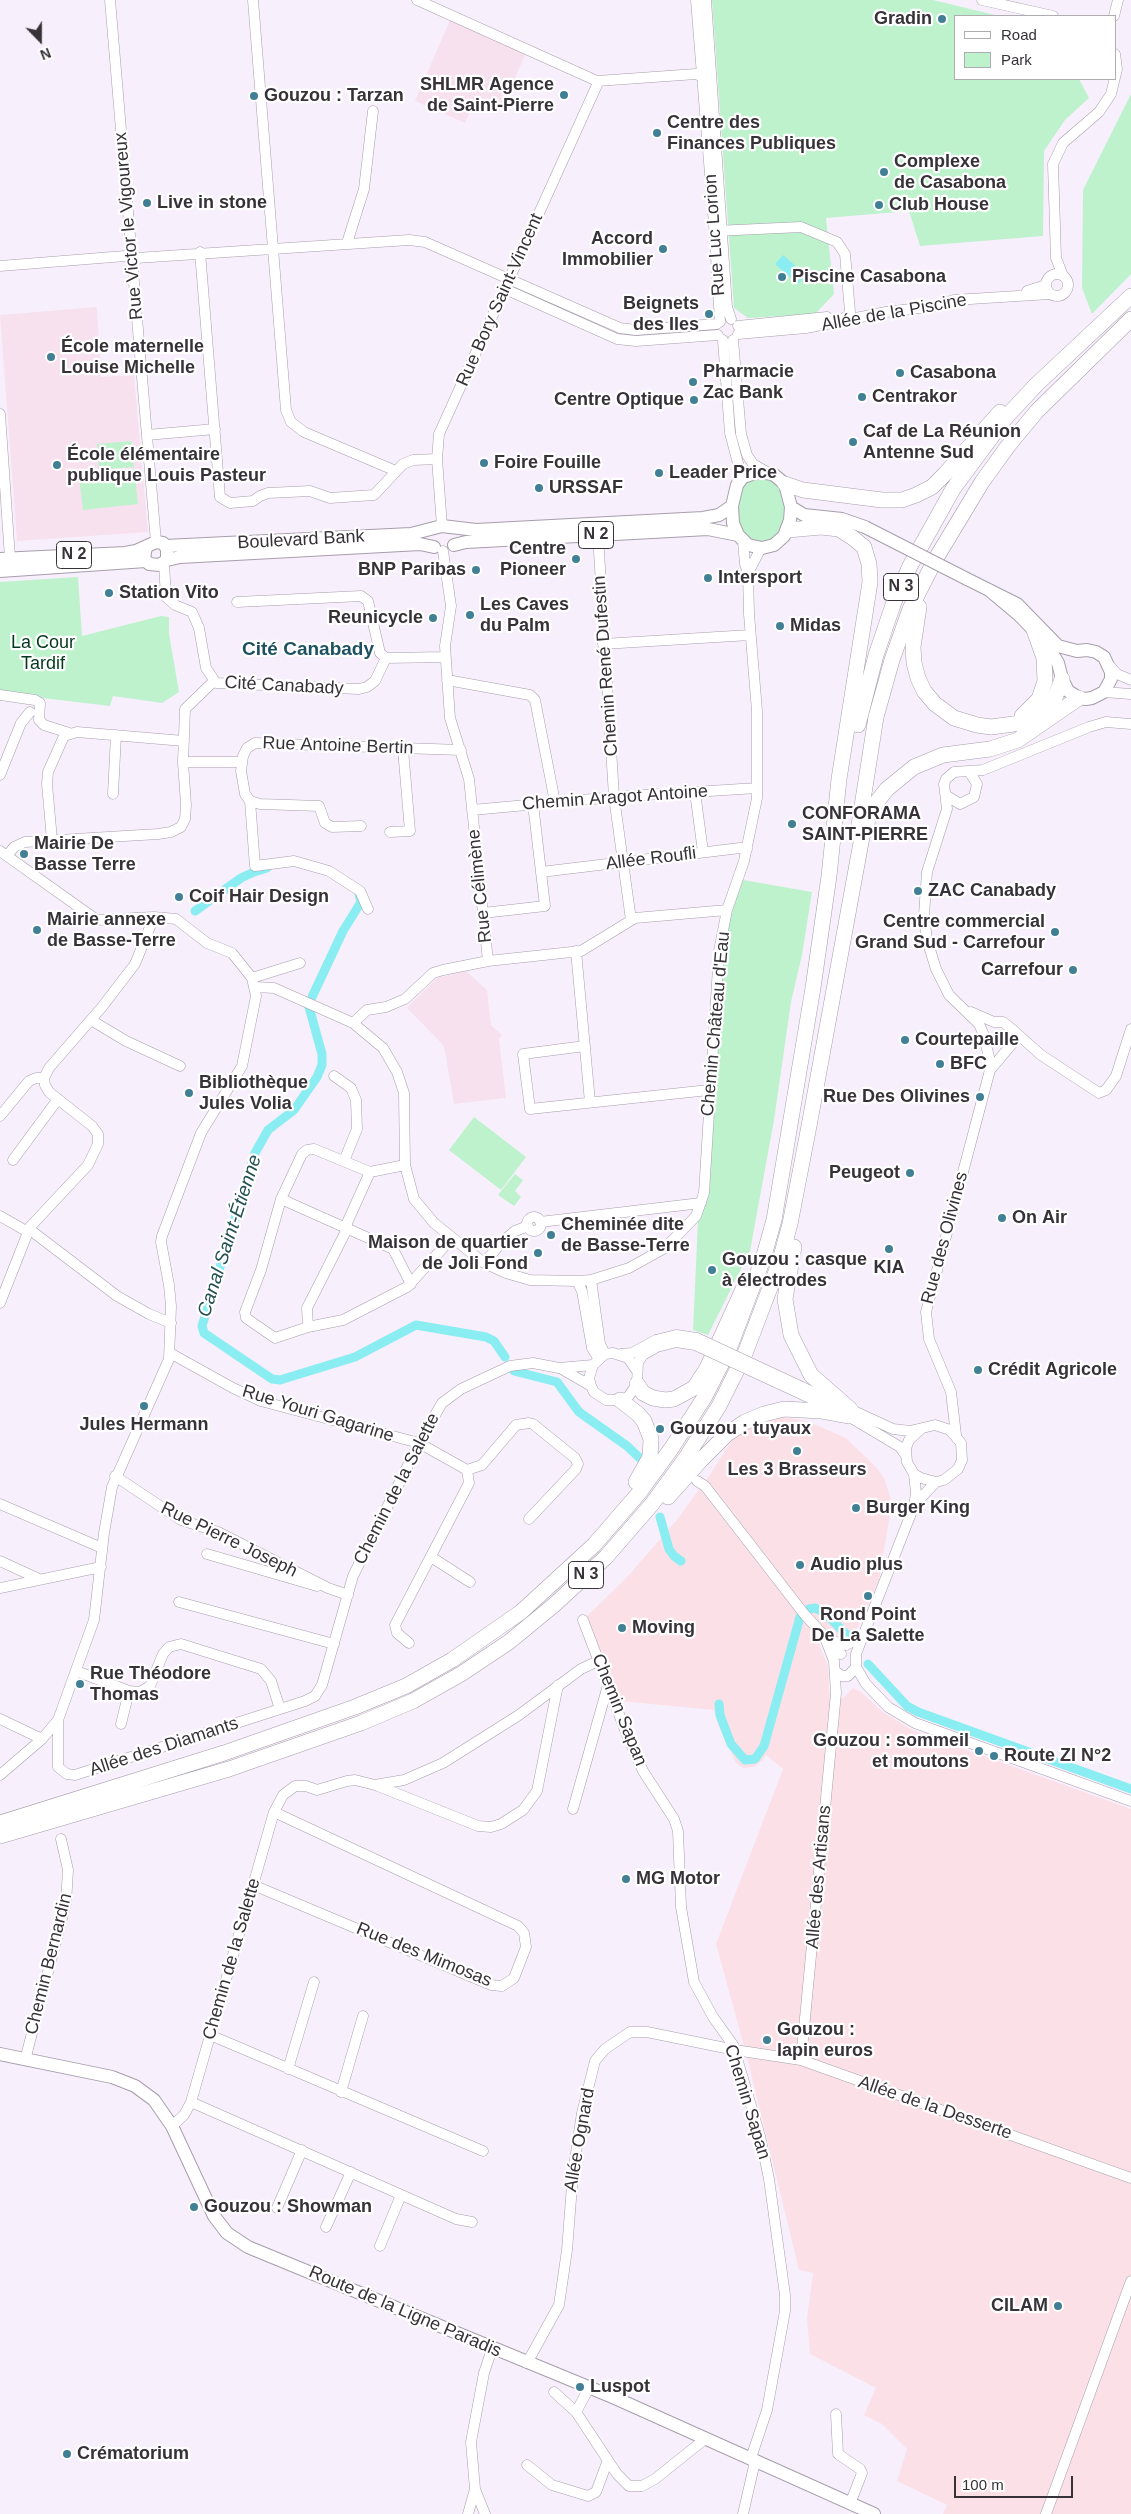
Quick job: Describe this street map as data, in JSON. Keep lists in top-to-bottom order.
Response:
{
  "streets": {
    "highway": ["N 3"],
    "main road": ["N 2", "Boulevard Bank", "Route de la Ligne Paradis"],
    "street": [
      "Rue Victor le Vigoureux",
      "Rue Luc Lorion",
      "Rue Bory Saint-Vincent",
      "Allée de la Piscine",
      "Chemin René Dufestin",
      "Cité Canabady",
      "Rue Antoine Bertin",
      "Chemin Aragot Antoine",
      "Allée Roufli",
      "Rue Célimène",
      "Chemin Château d'Eau",
      "Rue des Olivines",
      "Rue Youri Gagarine",
      "Chemin de la Salette",
      "Rue Pierre Joseph",
      "Chemin Sapan",
      "Allée des Diamants",
      "Allée des Artisans",
      "Rue des Mimosas",
      "Chemin Bernardin",
      "Allée de la Desserte",
      "Allée Ognard"
    ]
  },
  "crossings": [
    ["Rue Victor le Vigoureux", "N 2"],
    ["Rue Victor le Vigoureux", "Boulevard Bank"],
    ["Rue Victor le Vigoureux", "Cité Canabady"],
    ["Rue Luc Lorion", "Allée de la Piscine"],
    ["Rue Luc Lorion", "N 2"],
    ["Rue Luc Lorion", "Boulevard Bank"],
    ["Rue Luc Lorion", "N 3"],
    ["Rue Luc Lorion", "Chemin Château d'Eau"],
    ["Rue Bory Saint-Vincent", "Boulevard Bank"],
    ["N 2", "Boulevard Bank"],
    ["N 2", "N 3"],
    ["N 2", "Cité Canabady"],
    ["N 2", "Chemin Château d'Eau"],
    ["Boulevard Bank", "N 3"],
    ["Boulevard Bank", "Chemin René Dufestin"],
    ["Boulevard Bank", "Cité Canabady"],
    ["Boulevard Bank", "Rue Célimène"],
    ["Boulevard Bank", "Chemin Château d'Eau"],
    ["N 3", "Chemin Château d'Eau"],
    ["Chemin René Dufestin", "Chemin Aragot Antoine"],
    ["Chemin René Dufestin", "Allée Roufli"],
    ["Rue Antoine Bertin", "Rue Célimène"],
    ["Chemin Aragot Antoine", "Rue Célimène"],
    ["Chemin Aragot Antoine", "Chemin Château d'Eau"],
    ["Allée Roufli", "Chemin Château d'Eau"],
    ["Rue Youri Gagarine", "Chemin de la Salette"],
    ["Chemin de la Salette", "Rue Pierre Joseph"],
    ["Chemin de la Salette", "Allée des Diamants"],
    ["Chemin de la Salette", "Rue des Mimosas"],
    ["Chemin de la Salette", "Route de la Ligne Paradis"],
    ["Chemin Sapan", "Allée de la Desserte"],
    ["Chemin Sapan", "Allée Ognard"],
    ["Chemin Sapan", "Route de la Ligne Paradis"],
    ["Allée des Artisans", "Allée de la Desserte"],
    ["Chemin Bernardin", "Route de la Ligne Paradis"],
    ["Allée de la Desserte", "Allée Ognard"],
    ["Allée Ognard", "Route de la Ligne Paradis"]
  ],
  "districts": ["Cité Canabady"],
  "water": ["Canal Saint-Étienne"],
  "parks": ["La Cour Tardif"],
  "places": [
    "Gradin",
    "SHLMR Agence de Saint-Pierre",
    "Gouzou : Tarzan",
    "Centre des Finances Publiques",
    "Complexe de Casabona",
    "Live in stone",
    "Club House",
    "Accord Immobilier",
    "Piscine Casabona",
    "Beignets des Iles",
    "École maternelle Louise Michelle",
    "Casabona",
    "Pharmacie Zac Bank",
    "Centrakor",
    "Centre Optique",
    "Caf de La Réunion Antenne Sud",
    "Foire Fouille",
    "École élémentaire publique Louis Pasteur",
    "Leader Price",
    "URSSAF",
    "Centre Pioneer",
    "BNP Paribas",
    "Intersport",
    "Station Vito",
    "Les Caves du Palm",
    "Reunicycle",
    "Midas",
    "CONFORAMA SAINT-PIERRE",
    "Mairie De Basse Terre",
    "ZAC Canabady",
    "Coif Hair Design",
    "Mairie annexe de Basse-Terre",
    "Centre commercial Grand Sud - Carrefour",
    "Carrefour",
    "Courtepaille",
    "BFC",
    "Bibliothèque Jules Volia",
    "Rue Des Olivines",
    "Peugeot",
    "On Air",
    "Cheminée dite de Basse-Terre",
    "KIA",
    "Maison de quartier de Joli Fond",
    "Gouzou : casque à électrodes",
    "Crédit Agricole",
    "Jules Hermann",
    "Gouzou : tuyaux",
    "Les 3 Brasseurs",
    "Burger King",
    "Audio plus",
    "Rond Point De La Salette",
    "Moving",
    "Rue Théodore Thomas",
    "Gouzou : sommeil et moutons",
    "Route ZI N°2",
    "MG Motor",
    "Gouzou : lapin euros",
    "Gouzou : Showman",
    "CILAM",
    "Luspot",
    "Crématorium"
  ],
  "legend": ["Road", "Park"],
  "scale_bar": "100 m",
  "north": "bottom"
}
